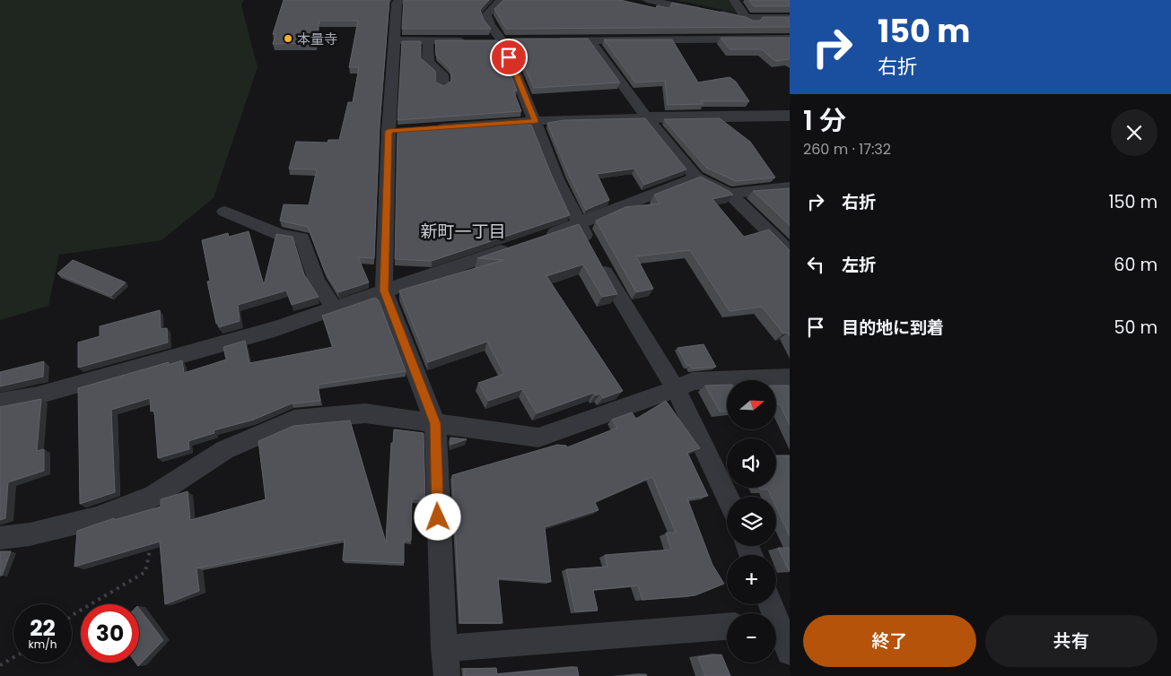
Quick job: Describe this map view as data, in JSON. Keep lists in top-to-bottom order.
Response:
{
  "districts": ["新町一丁目"],
  "places": ["本量寺"],
  "north": "right",
  "page": {
    "turn": ["150 m", "右折"],
    "heading": ["1 分", "260 m · 17:32"],
    "list": [
      {
        "name": "右折",
        "value": "150 m"
      },
      {
        "name": "左折",
        "value": "60 m"
      },
      {
        "name": "目的地に到着",
        "value": "50 m"
      }
    ],
    "map_buttons": ["+", "−"],
    "speed": "22 km/h",
    "limit": "30",
    "buttons": ["終了", "共有"]
  }
}
